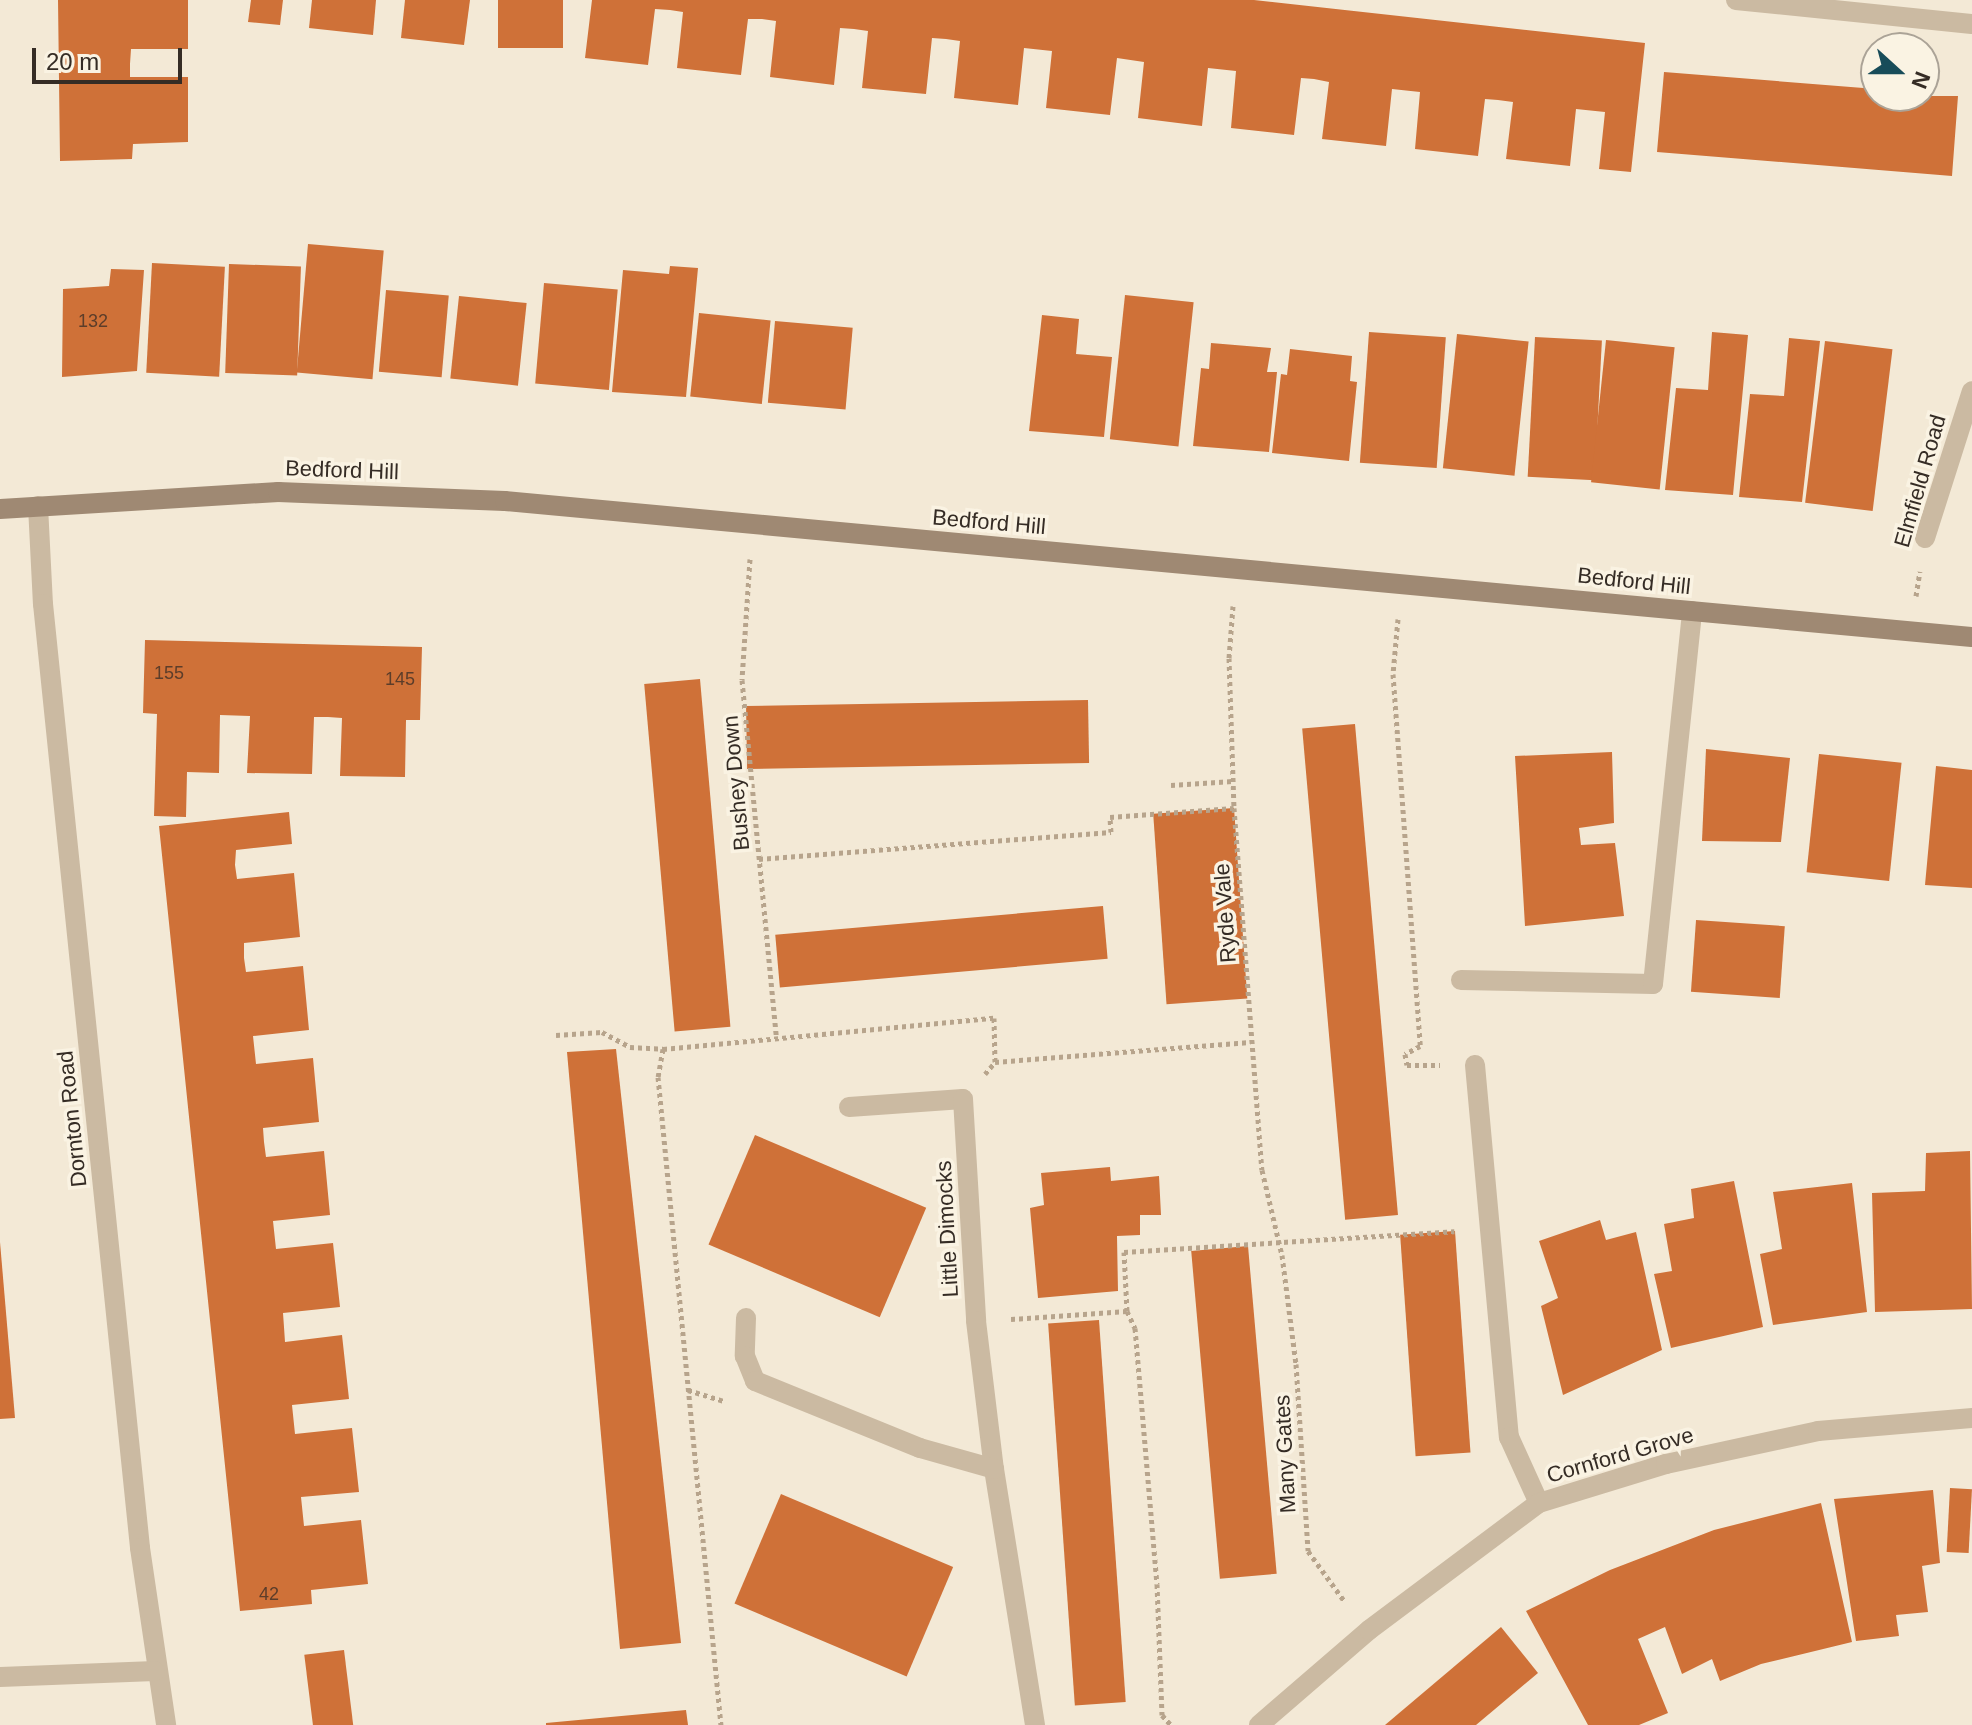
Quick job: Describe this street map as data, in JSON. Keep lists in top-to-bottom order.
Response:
{
  "streets": {
    "main road": ["Bedford Hill"],
    "street": [
      "Elmfield Road",
      "Dornton Road",
      "Little Dimocks",
      "Cornford Grove"
    ],
    "path": ["Bushey Down", "Ryde Vale", "Many Gates"]
  },
  "crossings": [
    ["Bedford Hill", "Elmfield Road"],
    ["Bedford Hill", "Bushey Down"],
    ["Bedford Hill", "Ryde Vale"],
    ["Bedford Hill", "Dornton Road"],
    ["Ryde Vale", "Many Gates"],
    ["Many Gates", "Cornford Grove"]
  ],
  "house_numbers": [
    "132",
    "155",
    "145",
    "42"
  ],
  "scale_bar": "20 m",
  "north": "right"
}
